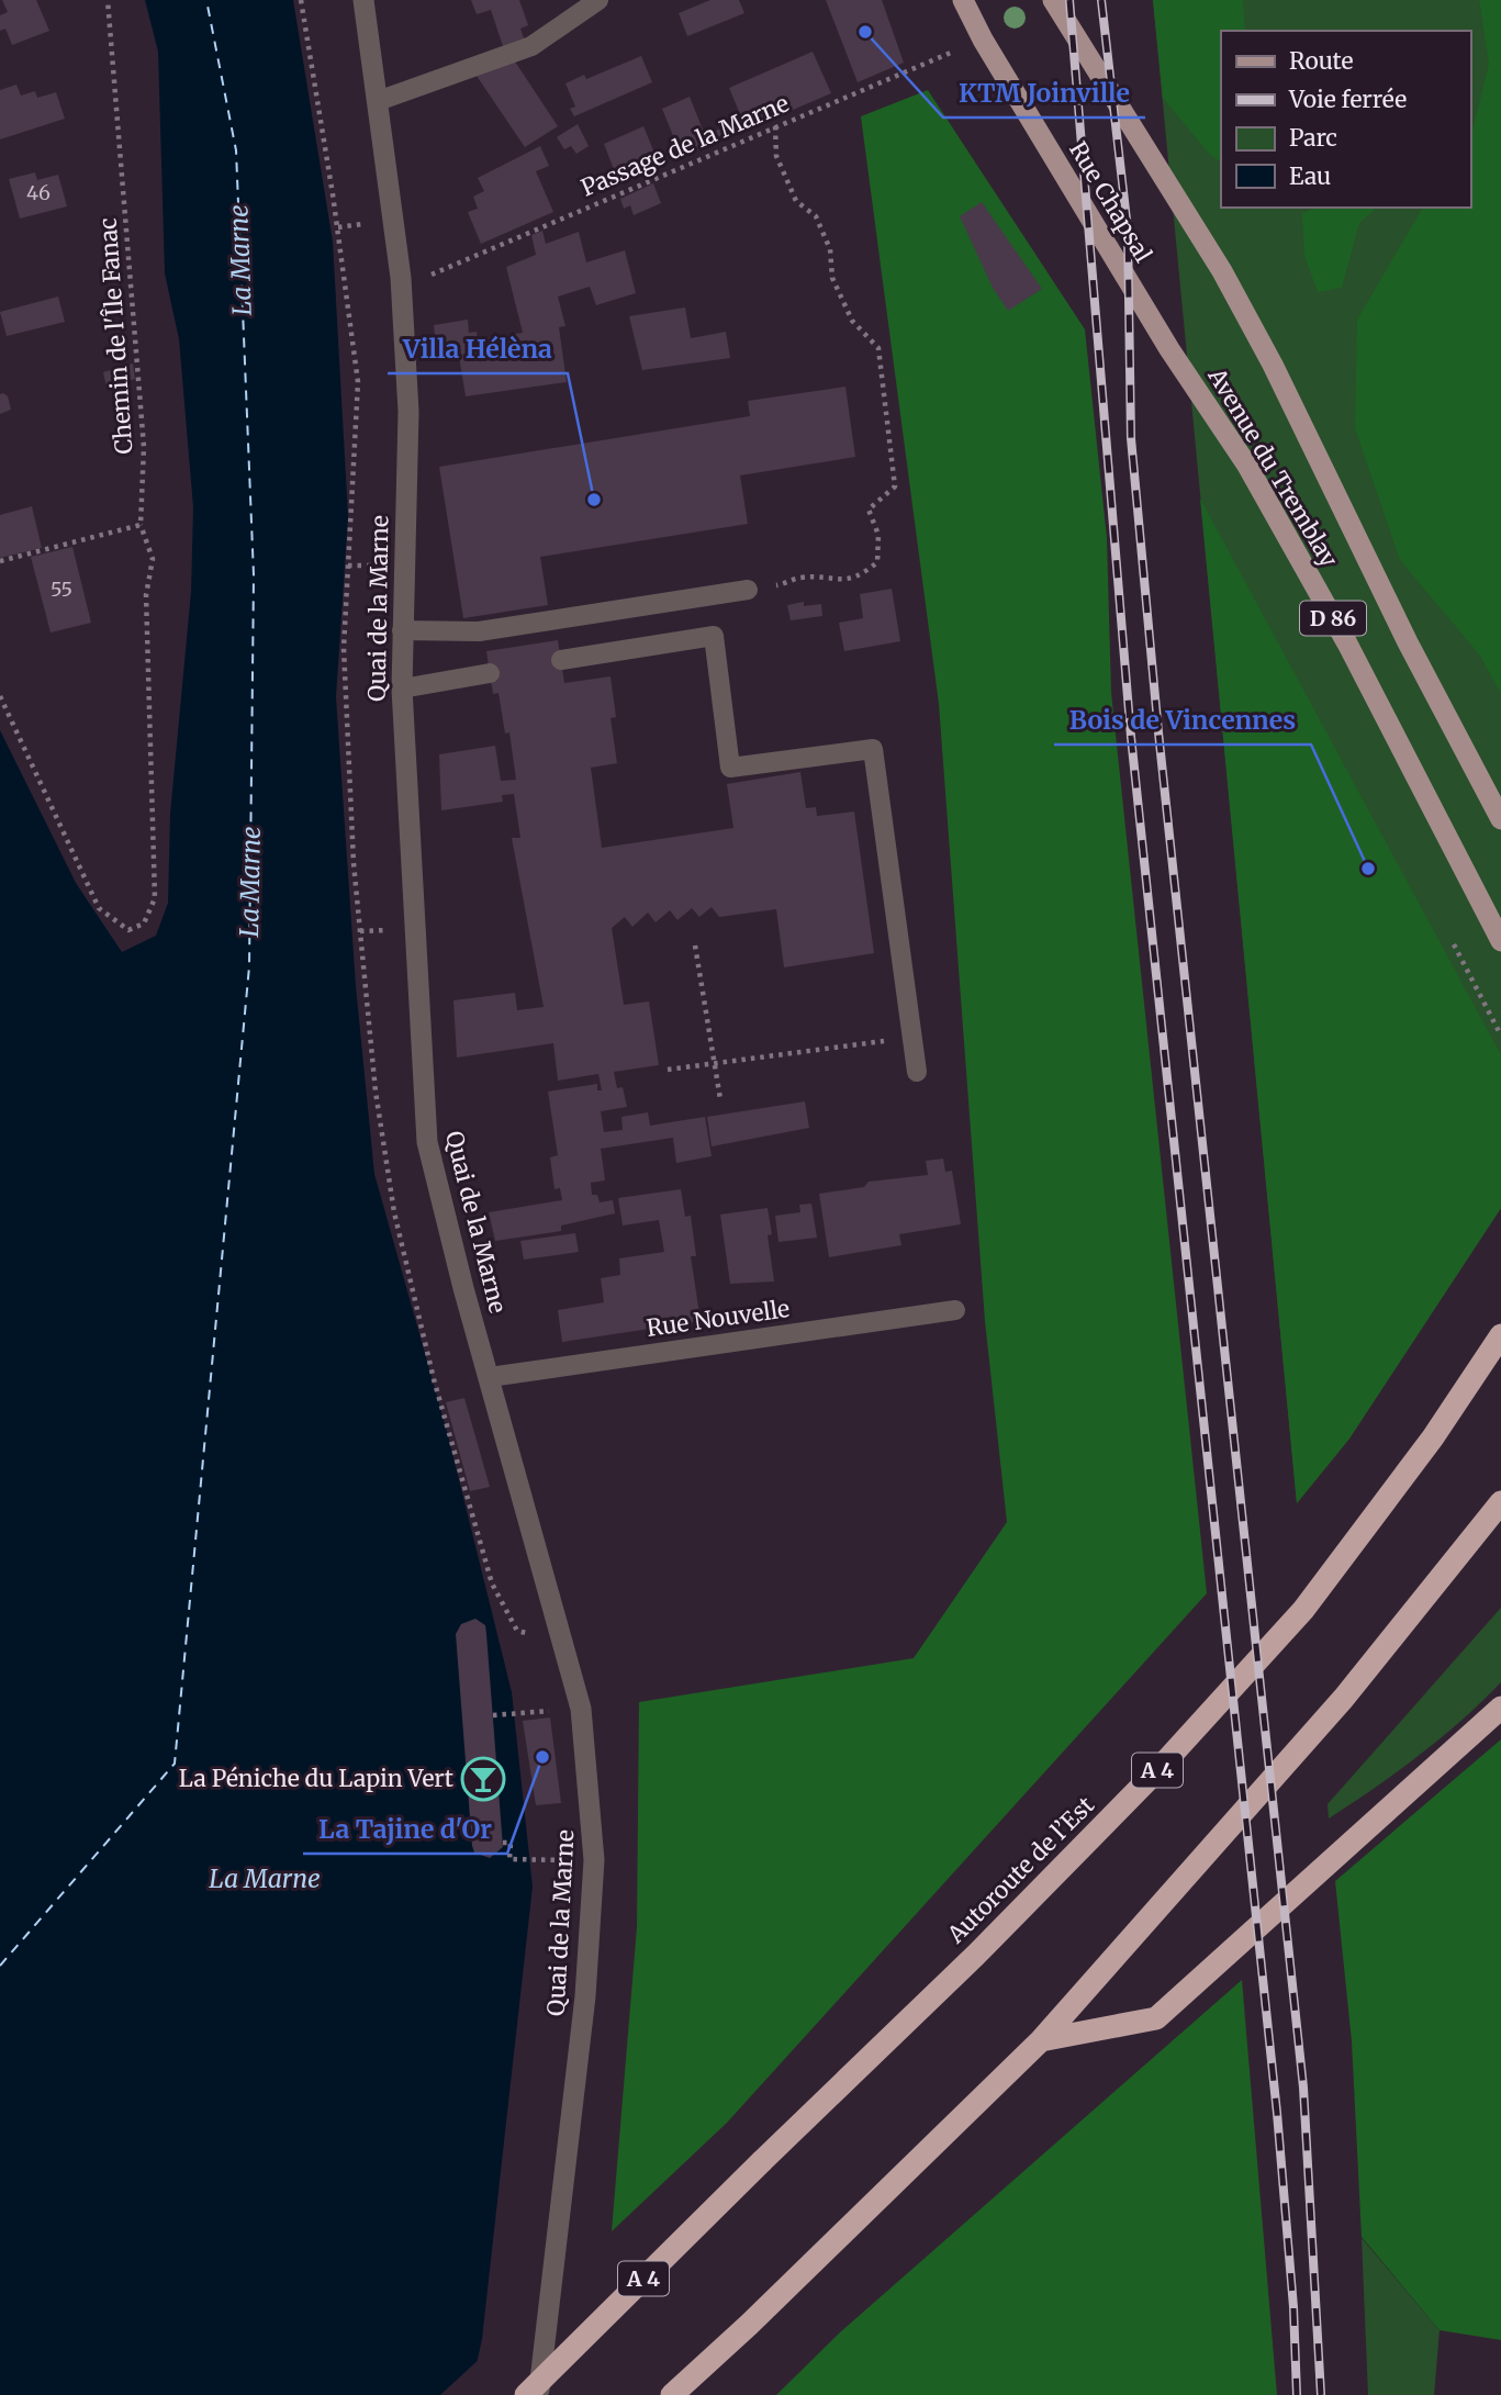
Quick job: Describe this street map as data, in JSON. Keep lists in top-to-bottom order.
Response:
{
  "streets": {
    "highway": ["A 4", "Autoroute de l’Est"],
    "main road": ["Rue Chapsal", "Avenue du Tremblay", "D 86"],
    "street": ["Quai de la Marne"],
    "lane": ["Rue Nouvelle"],
    "path": ["Passage de la Marne", "Chemin de l'Île Fanac"]
  },
  "crossings": [
    ["Passage de la Marne", "Rue Chapsal"],
    ["Passage de la Marne", "Quai de la Marne"],
    ["Rue Chapsal", "Avenue du Tremblay"],
    ["Quai de la Marne", "Rue Nouvelle"]
  ],
  "water": ["La Marne"],
  "places": {
    "other": [
      "KTM Joinville",
      "Villa Hélèna",
      "Bois de Vincennes",
      "La Tajine d'Or"
    ],
    "bar": ["La Péniche du Lapin Vert"]
  },
  "house_numbers": ["46", "55"],
  "legend": [
    "Route",
    "Voie ferrée",
    "Parc",
    "Eau"
  ]
}
